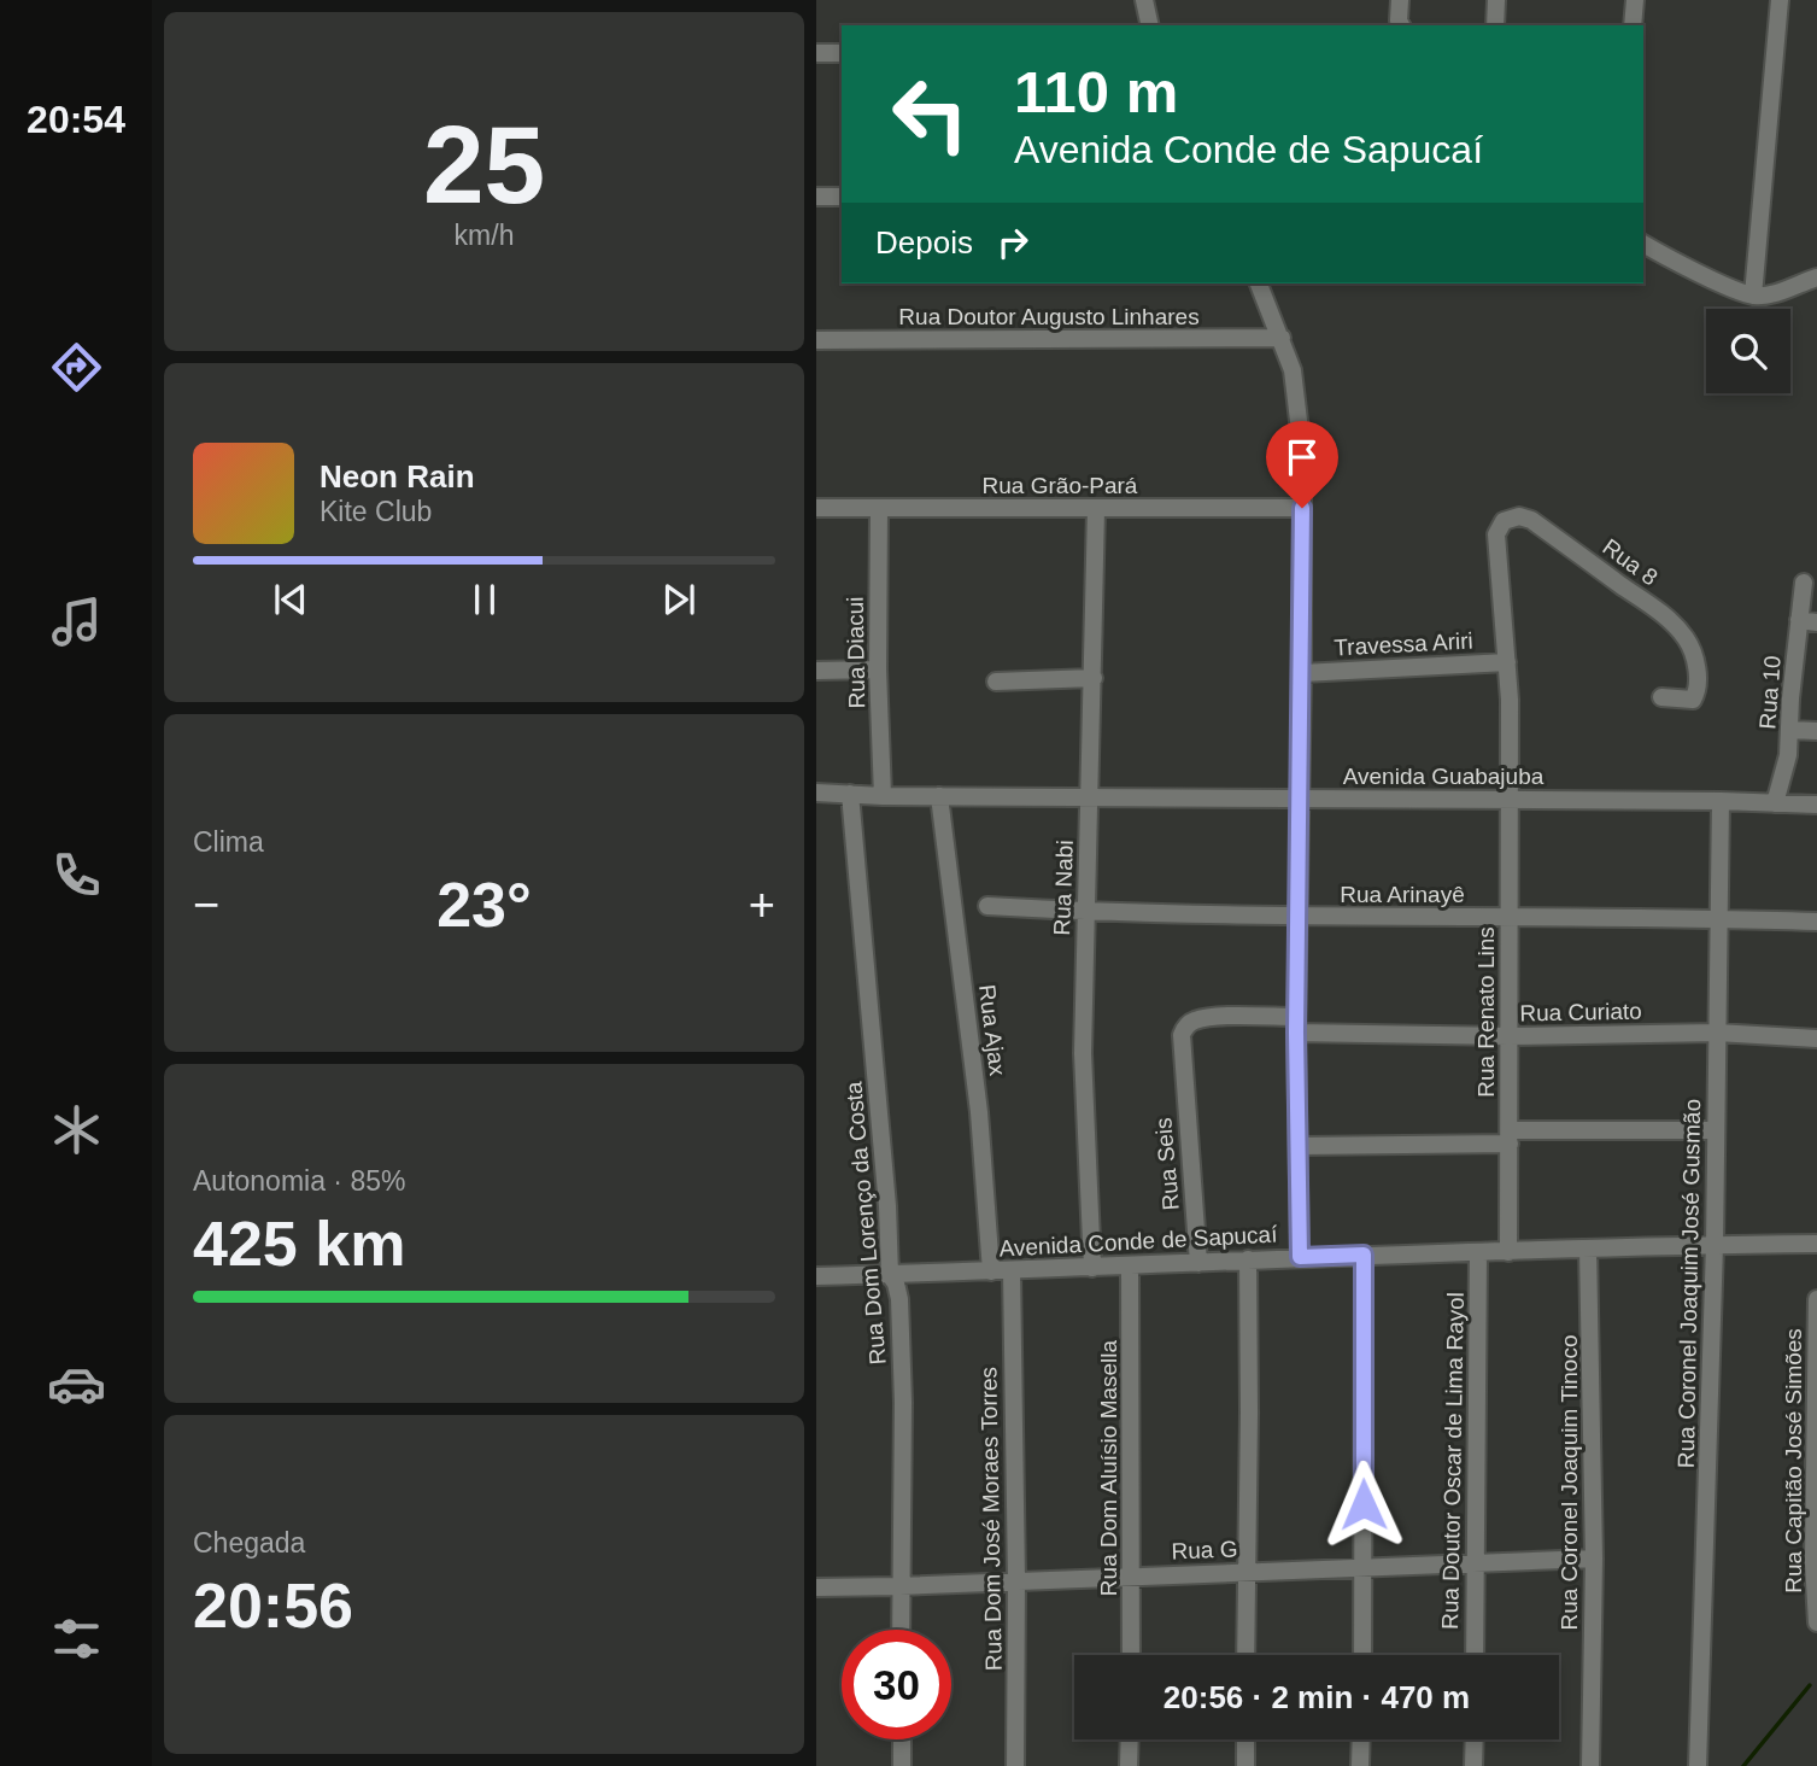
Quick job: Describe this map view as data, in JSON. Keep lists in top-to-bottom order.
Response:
{
  "streets": {
    "street": [
      "Rua Doutor Augusto Linhares",
      "Rua Grão-Pará",
      "Rua 8",
      "Travessa Ariri",
      "Rua Diacui",
      "Rua 10",
      "Avenida Guabajuba",
      "Rua Nabi",
      "Rua Arinayê",
      "Rua Renato Lins",
      "Rua Curiato",
      "Rua Ajax",
      "Rua Seis",
      "Rua Dom Lorenço da Costa",
      "Avenida Conde de Sapucaí",
      "Rua Coronel Joaquim José Gusmão",
      "Rua Doutor Oscar de Lima Rayol",
      "Rua Capitão José Simões",
      "Rua Dom Aluísio Masella",
      "Rua Coronel Joaquim Tinoco",
      "Rua Dom José Moraes Torres",
      "Rua G"
    ]
  },
  "crossings": [
    ["Rua Grão-Pará", "Rua Diacui"],
    ["Rua Grão-Pará", "Rua Nabi"],
    ["Rua 8", "Rua Renato Lins"],
    ["Travessa Ariri", "Rua Renato Lins"],
    ["Rua Diacui", "Avenida Guabajuba"],
    ["Rua 10", "Avenida Guabajuba"],
    ["Avenida Guabajuba", "Rua Nabi"],
    ["Avenida Guabajuba", "Rua Renato Lins"],
    ["Avenida Guabajuba", "Rua Ajax"],
    ["Avenida Guabajuba", "Rua Dom Lorenço da Costa"],
    ["Avenida Guabajuba", "Rua Coronel Joaquim José Gusmão"],
    ["Rua Nabi", "Rua Arinayê"],
    ["Rua Nabi", "Avenida Conde de Sapucaí"],
    ["Rua Arinayê", "Rua Renato Lins"],
    ["Rua Arinayê", "Rua Coronel Joaquim José Gusmão"],
    ["Rua Renato Lins", "Rua Curiato"],
    ["Rua Renato Lins", "Avenida Conde de Sapucaí"],
    ["Rua Curiato", "Rua Seis"],
    ["Rua Curiato", "Rua Coronel Joaquim José Gusmão"],
    ["Rua Ajax", "Avenida Conde de Sapucaí"],
    ["Rua Seis", "Avenida Conde de Sapucaí"],
    ["Rua Dom Lorenço da Costa", "Avenida Conde de Sapucaí"],
    ["Rua Dom Lorenço da Costa", "Rua G"],
    ["Avenida Conde de Sapucaí", "Rua Coronel Joaquim José Gusmão"],
    ["Avenida Conde de Sapucaí", "Rua Doutor Oscar de Lima Rayol"],
    ["Avenida Conde de Sapucaí", "Rua Dom Aluísio Masella"],
    ["Avenida Conde de Sapucaí", "Rua Coronel Joaquim Tinoco"],
    ["Avenida Conde de Sapucaí", "Rua Dom José Moraes Torres"],
    ["Rua Doutor Oscar de Lima Rayol", "Rua G"],
    ["Rua Dom Aluísio Masella", "Rua G"],
    ["Rua Coronel Joaquim Tinoco", "Rua G"],
    ["Rua Dom José Moraes Torres", "Rua G"]
  ],
  "page": {
    "tabs": "20:54",
    "tile": [
      ["25", "km/h"],
      "Clima",
      ["Autonomia · 85%", "425 km"],
      ["Chegada", "20:56"]
    ],
    "turn": ["110 m", "Avenida Conde de Sapucaí"],
    "then": "Depois",
    "song": ["Neon Rain", "Kite Club"],
    "heat": ["−", "23°", "+"],
    "limit": "30",
    "trip": "20:56 · 2 min · 470 m"
  }
}
